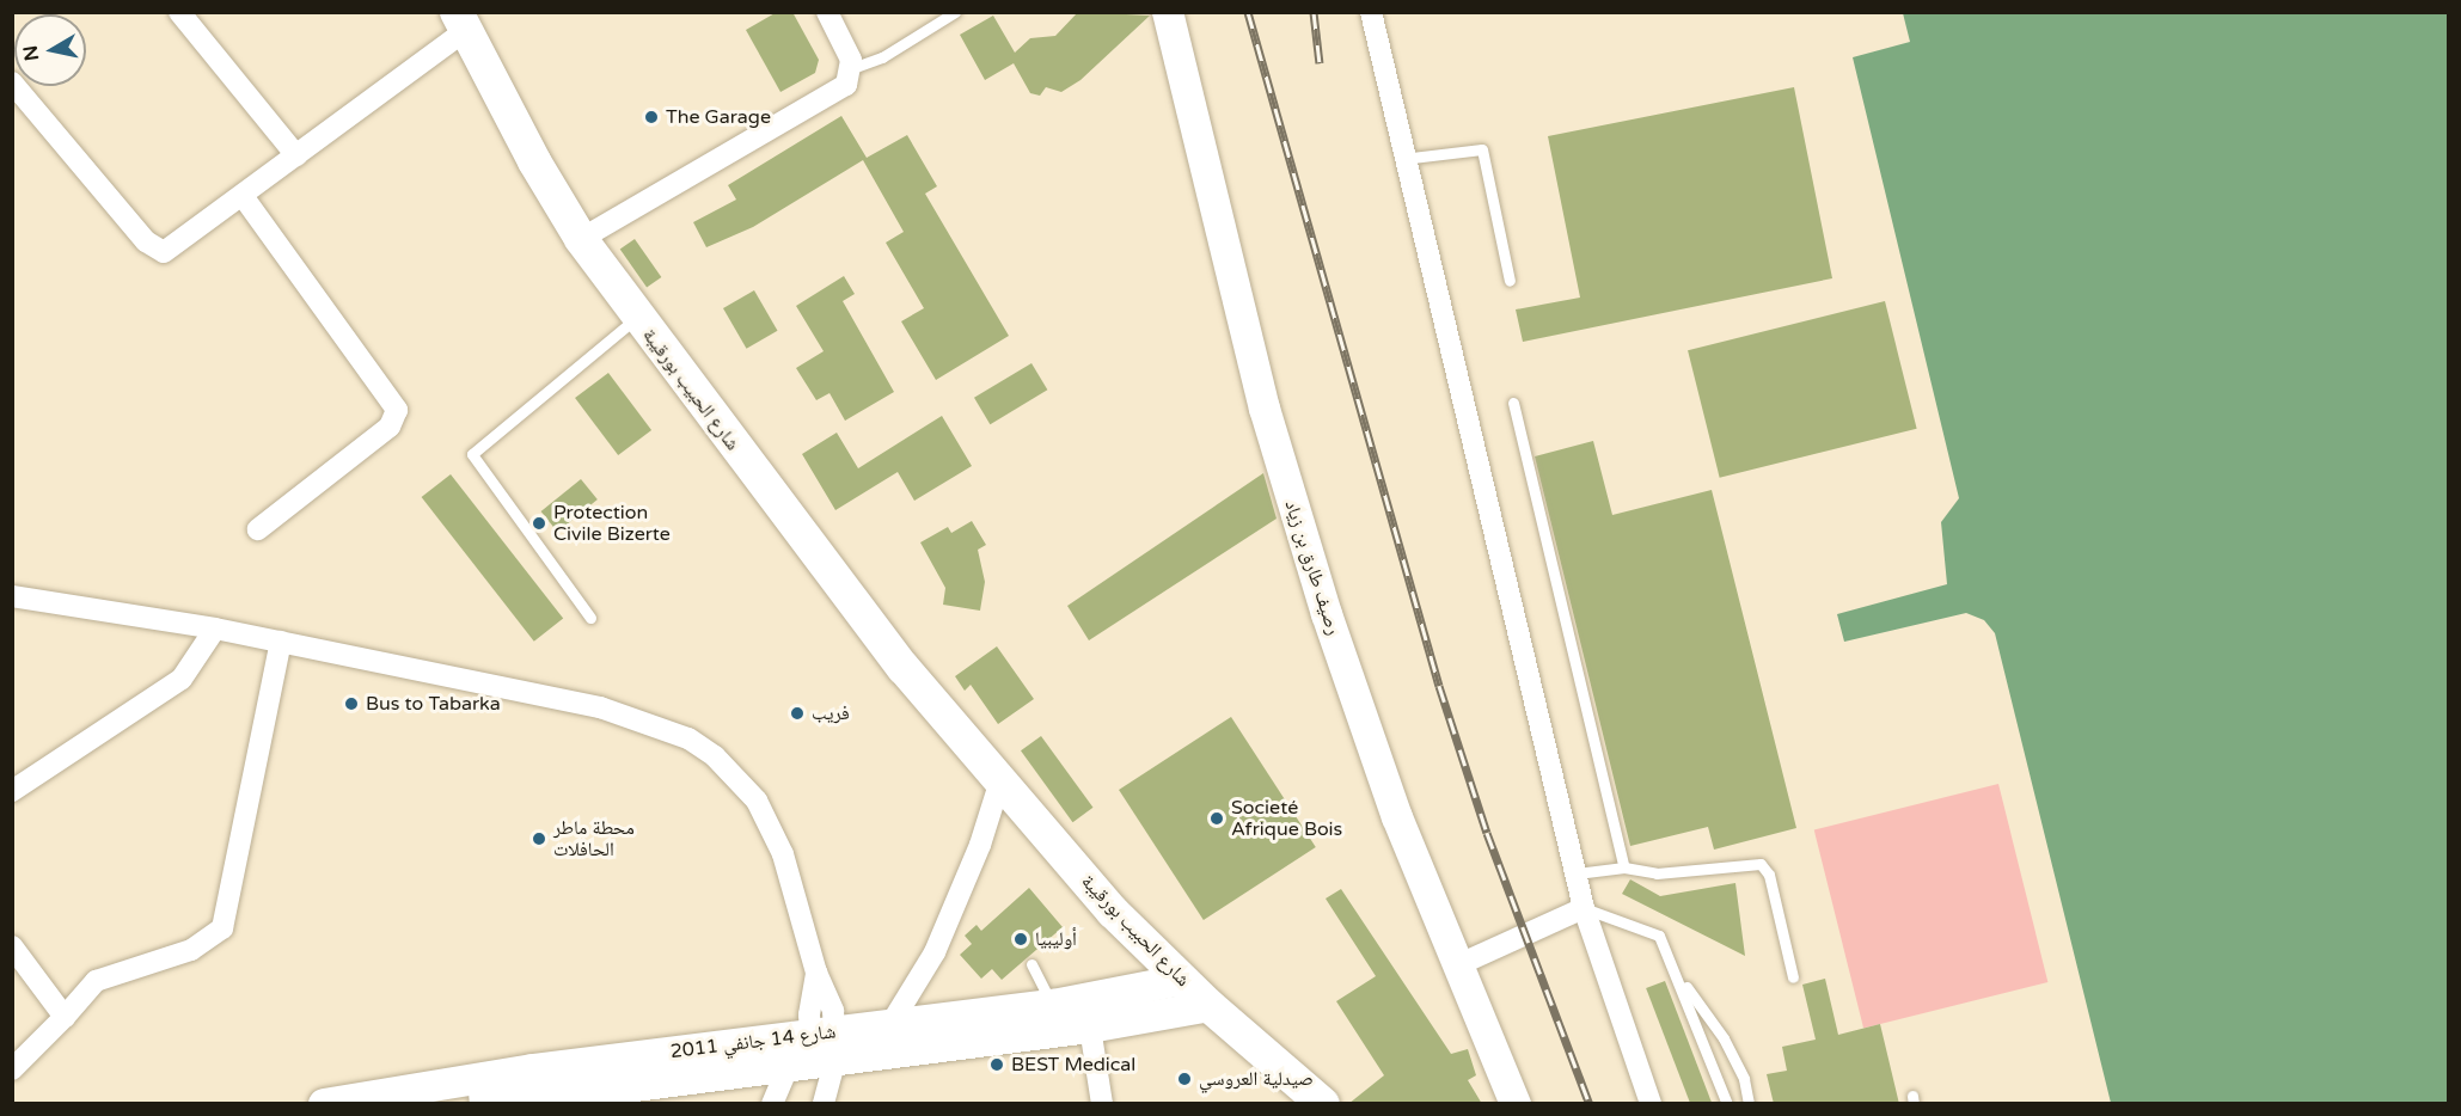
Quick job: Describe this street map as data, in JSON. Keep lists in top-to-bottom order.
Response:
{
  "streets": {
    "main road": ["شارع الحبيب بورقيبة", "رصيف طارق بن زياد", "شارع 14 جانفي 2011"]
  },
  "crossings": [
    ["شارع الحبيب بورقيبة", "شارع 14 جانفي 2011"]
  ],
  "places": [
    "The Garage",
    "Protection Civile Bizerte",
    "Bus to Tabarka",
    "فريب",
    "Societé Afrique Bois",
    "محطة ماطر الحافلات",
    "أوليبيا",
    "BEST Medical",
    "صيدلية العروسي"
  ],
  "north": "left"
}
